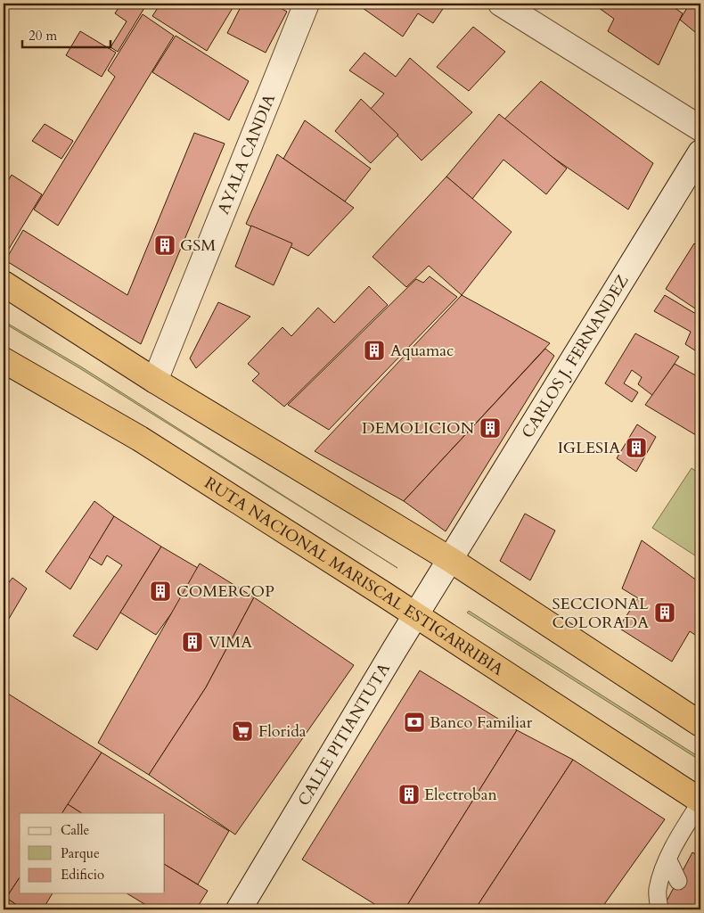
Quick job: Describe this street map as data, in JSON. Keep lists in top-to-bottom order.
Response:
{
  "streets": {
    "highway": ["RUTA NACIONAL MARISCAL ESTIGARRIBIA"],
    "street": ["AYALA CANDIA", "CARLOS J. FERNANDEZ", "CALLE PITIANTUTA"]
  },
  "crossings": [
    ["CARLOS J. FERNANDEZ", "CALLE PITIANTUTA"],
    ["RUTA NACIONAL MARISCAL ESTIGARRIBIA", "CALLE PITIANTUTA"]
  ],
  "places": {
    "building": [
      "GSM",
      "Aquamac",
      "DEMOLICION",
      "IGLESIA",
      "COMERCOP",
      "SECCIONAL COLORADA",
      "VIMA",
      "Electroban"
    ],
    "bank": ["Banco Familiar"],
    "supermarket": ["Florida"]
  },
  "legend": ["Calle", "Parque", "Edificio"],
  "scale_bar": "20 m"
}
